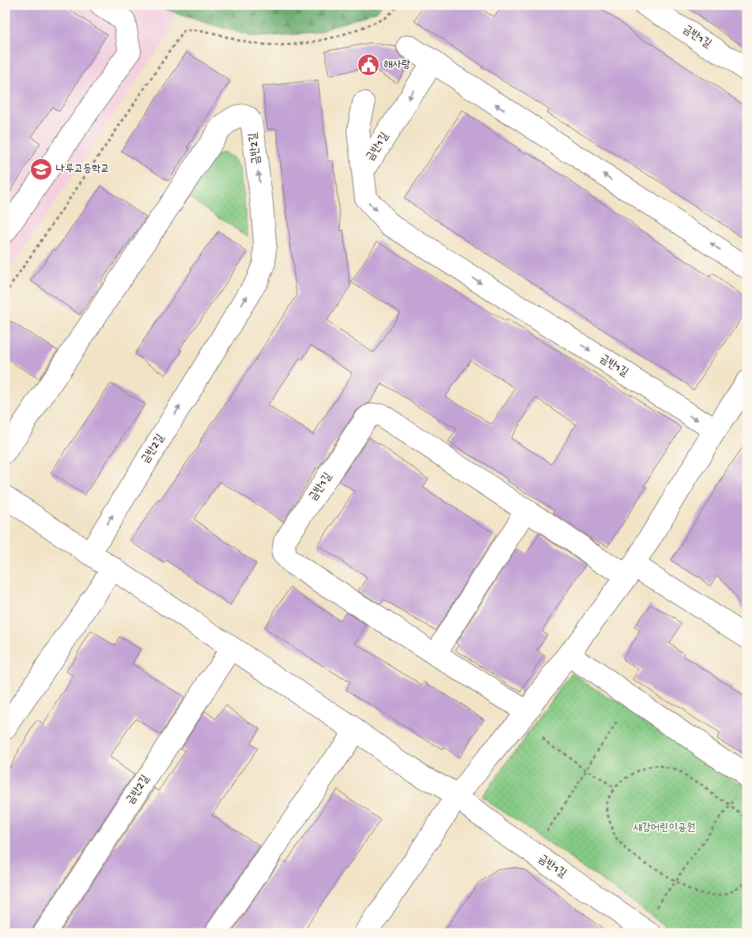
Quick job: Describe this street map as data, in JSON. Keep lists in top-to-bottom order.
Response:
{
  "streets": {
    "street": ["금반1길", "금반2길"]
  },
  "parks": ["새강어린이공원"],
  "places": {
    "public building": ["해사랑"],
    "school or university": ["나루고등학교"]
  }
}
